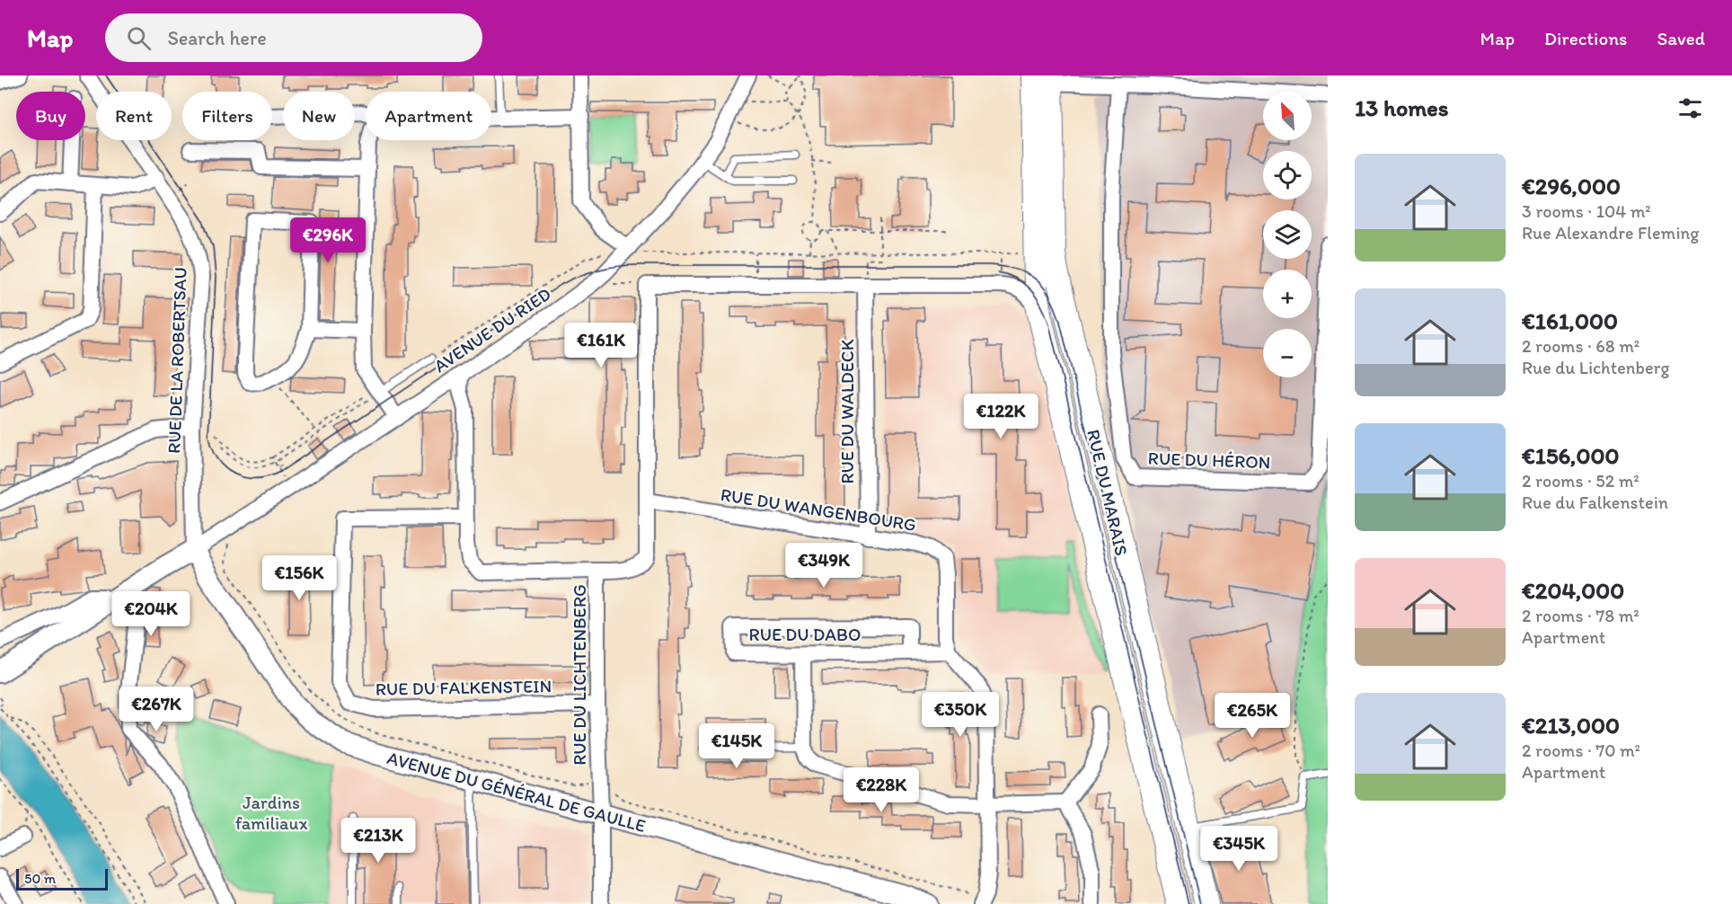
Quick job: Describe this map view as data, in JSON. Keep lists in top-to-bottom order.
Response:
{
  "streets": {
    "main road": ["RUE DU MARAIS"],
    "street": [
      "AVENUE DU RIED",
      "RUE DE LA ROBERTSAU",
      "RUE DU WALDECK",
      "RUE DU HÉRON",
      "RUE DU WANGENBOURG",
      "RUE DU DABO",
      "RUE DU LICHTENBERG",
      "RUE DU FALKENSTEIN",
      "AVENUE DU GÉNÉRAL DE GAULLE"
    ]
  },
  "crossings": [
    ["AVENUE DU RIED", "RUE DE LA ROBERTSAU"],
    ["AVENUE DU RIED", "AVENUE DU GÉNÉRAL DE GAULLE"],
    ["RUE DE LA ROBERTSAU", "AVENUE DU GÉNÉRAL DE GAULLE"],
    ["RUE DU WALDECK", "RUE DU WANGENBOURG"],
    ["RUE DU WANGENBOURG", "RUE DU DABO"],
    ["RUE DU WANGENBOURG", "RUE DU LICHTENBERG"],
    ["RUE DU LICHTENBERG", "RUE DU FALKENSTEIN"],
    ["RUE DU LICHTENBERG", "AVENUE DU GÉNÉRAL DE GAULLE"]
  ],
  "parks": ["Jardins familiaux"],
  "scale_bar": "50 m",
  "north": "top left",
  "page": {
    "header": "Map",
    "search": "Search here",
    "nav": ["Map", "Directions", "Saved"],
    "heading": "13 homes",
    "map_buttons": ["+", "−"],
    "chip": [
      "Buy",
      "Rent",
      "Filters",
      "New",
      "Apartment"
    ],
    "list": [
      {
        "name": "€296,000",
        "note": "3 rooms · 104 m² · Rue Alexandre Fleming"
      },
      {
        "name": "€161,000",
        "note": "2 rooms · 68 m² · Rue du Lichtenberg"
      },
      {
        "name": "€156,000",
        "note": "2 rooms · 52 m² · Rue du Falkenstein"
      },
      {
        "name": "€204,000",
        "note": "2 rooms · 78 m² · Apartment"
      },
      {
        "name": "€213,000",
        "note": "2 rooms · 70 m² · Apartment"
      }
    ],
    "price": [
      "€296K",
      "€161K",
      "€122K",
      "€349K",
      "€156K",
      "€204K",
      "€267K",
      "€350K",
      "€265K",
      "€145K",
      "€228K",
      "€213K",
      "€345K"
    ],
    "scale": "50 m"
  }
}
